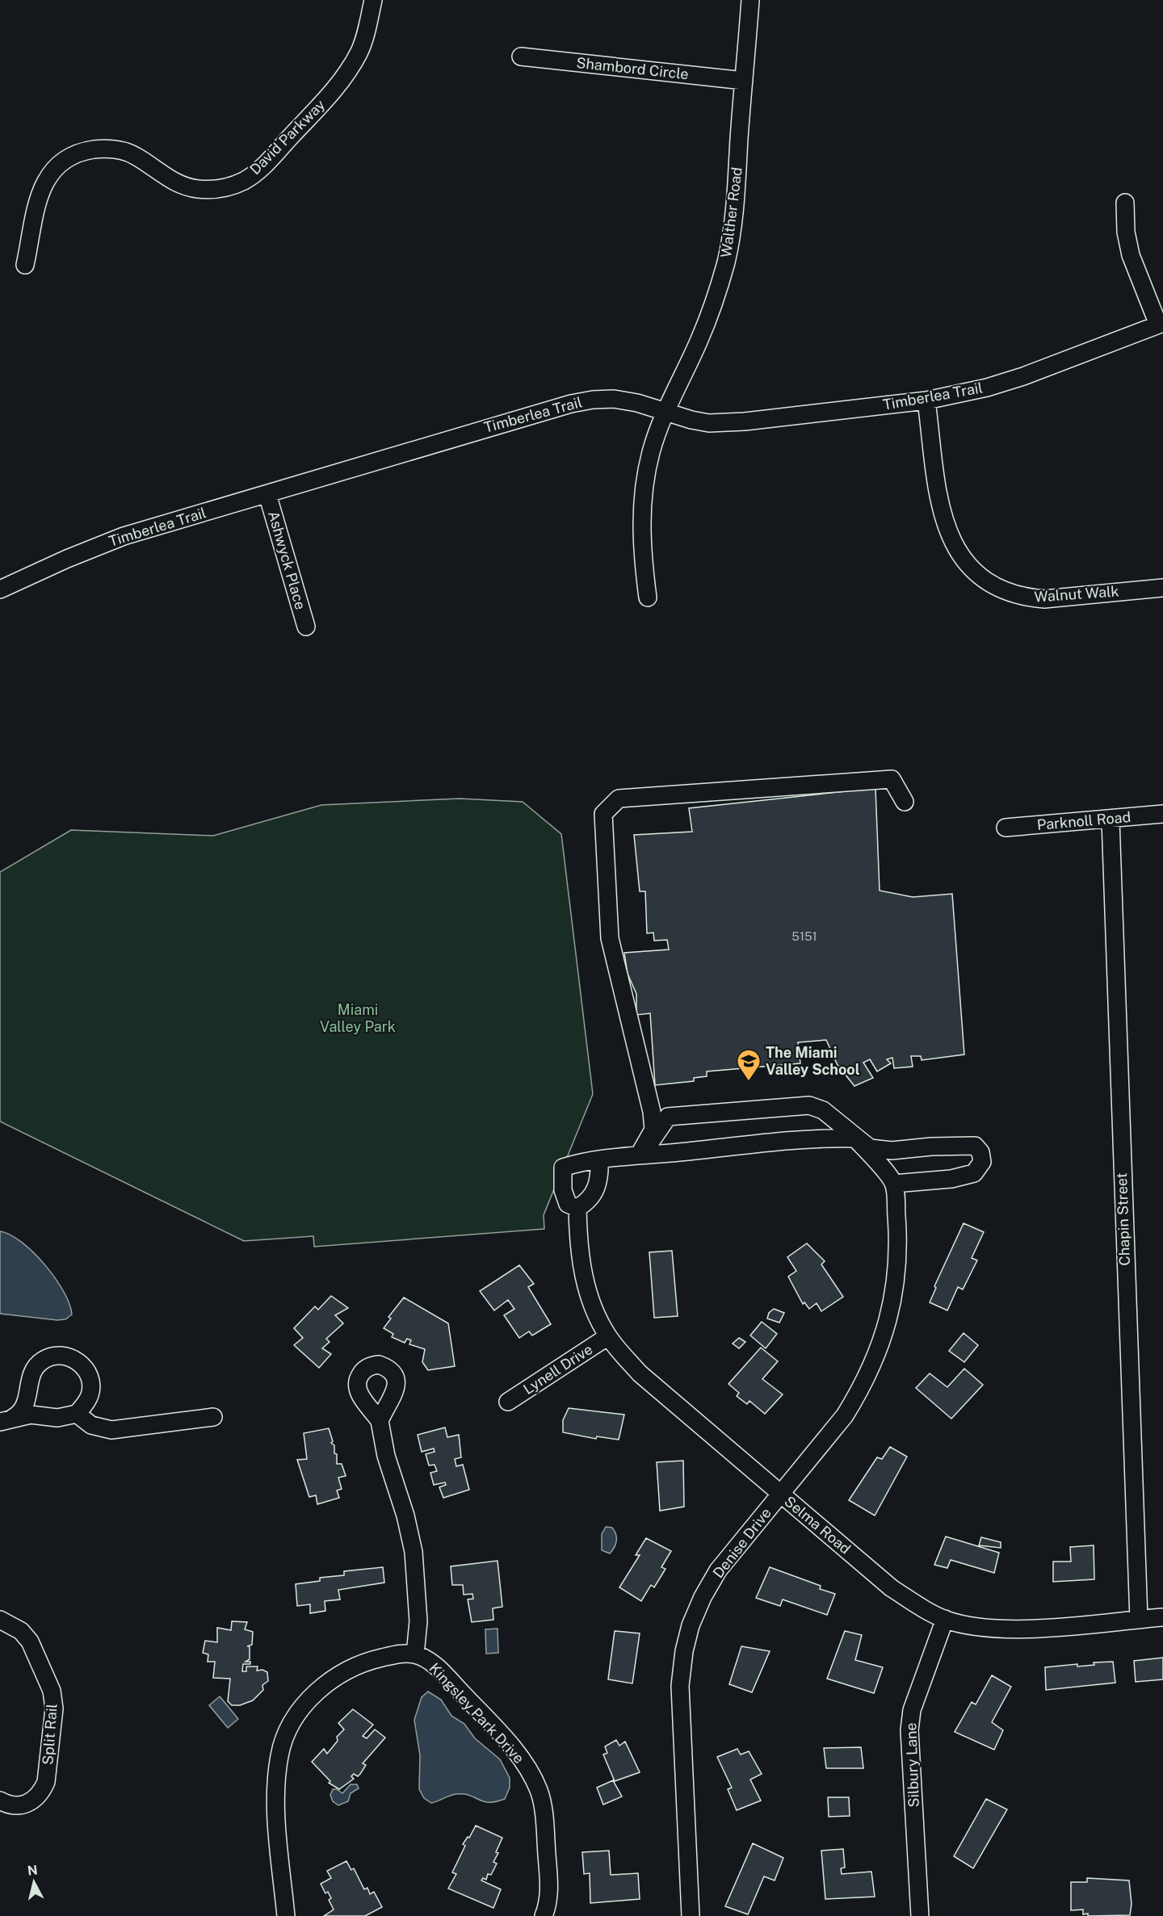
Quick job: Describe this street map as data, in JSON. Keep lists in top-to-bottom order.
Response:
{
  "streets": {
    "street": [
      "Shambord Circle",
      "David Parkway",
      "Walther Road",
      "Timberlea Trail",
      "Ashwyck Place",
      "Walnut Walk",
      "Parknoll Road",
      "Chapin Street",
      "Lynell Drive",
      "Selma Road",
      "Denise Drive",
      "Kingsley Park Drive",
      "Split Rail",
      "Silbury Lane"
    ]
  },
  "crossings": [
    ["Shambord Circle", "Walther Road"],
    ["Walther Road", "Timberlea Trail"],
    ["Timberlea Trail", "Ashwyck Place"],
    ["Timberlea Trail", "Walnut Walk"],
    ["Parknoll Road", "Chapin Street"],
    ["Chapin Street", "Selma Road"],
    ["Lynell Drive", "Selma Road"],
    ["Selma Road", "Denise Drive"],
    ["Selma Road", "Silbury Lane"]
  ],
  "parks": ["Miami Valley Park"],
  "places": {
    "school or university": ["The Miami Valley School"]
  },
  "house_numbers": ["5151"],
  "north": "top"
}
